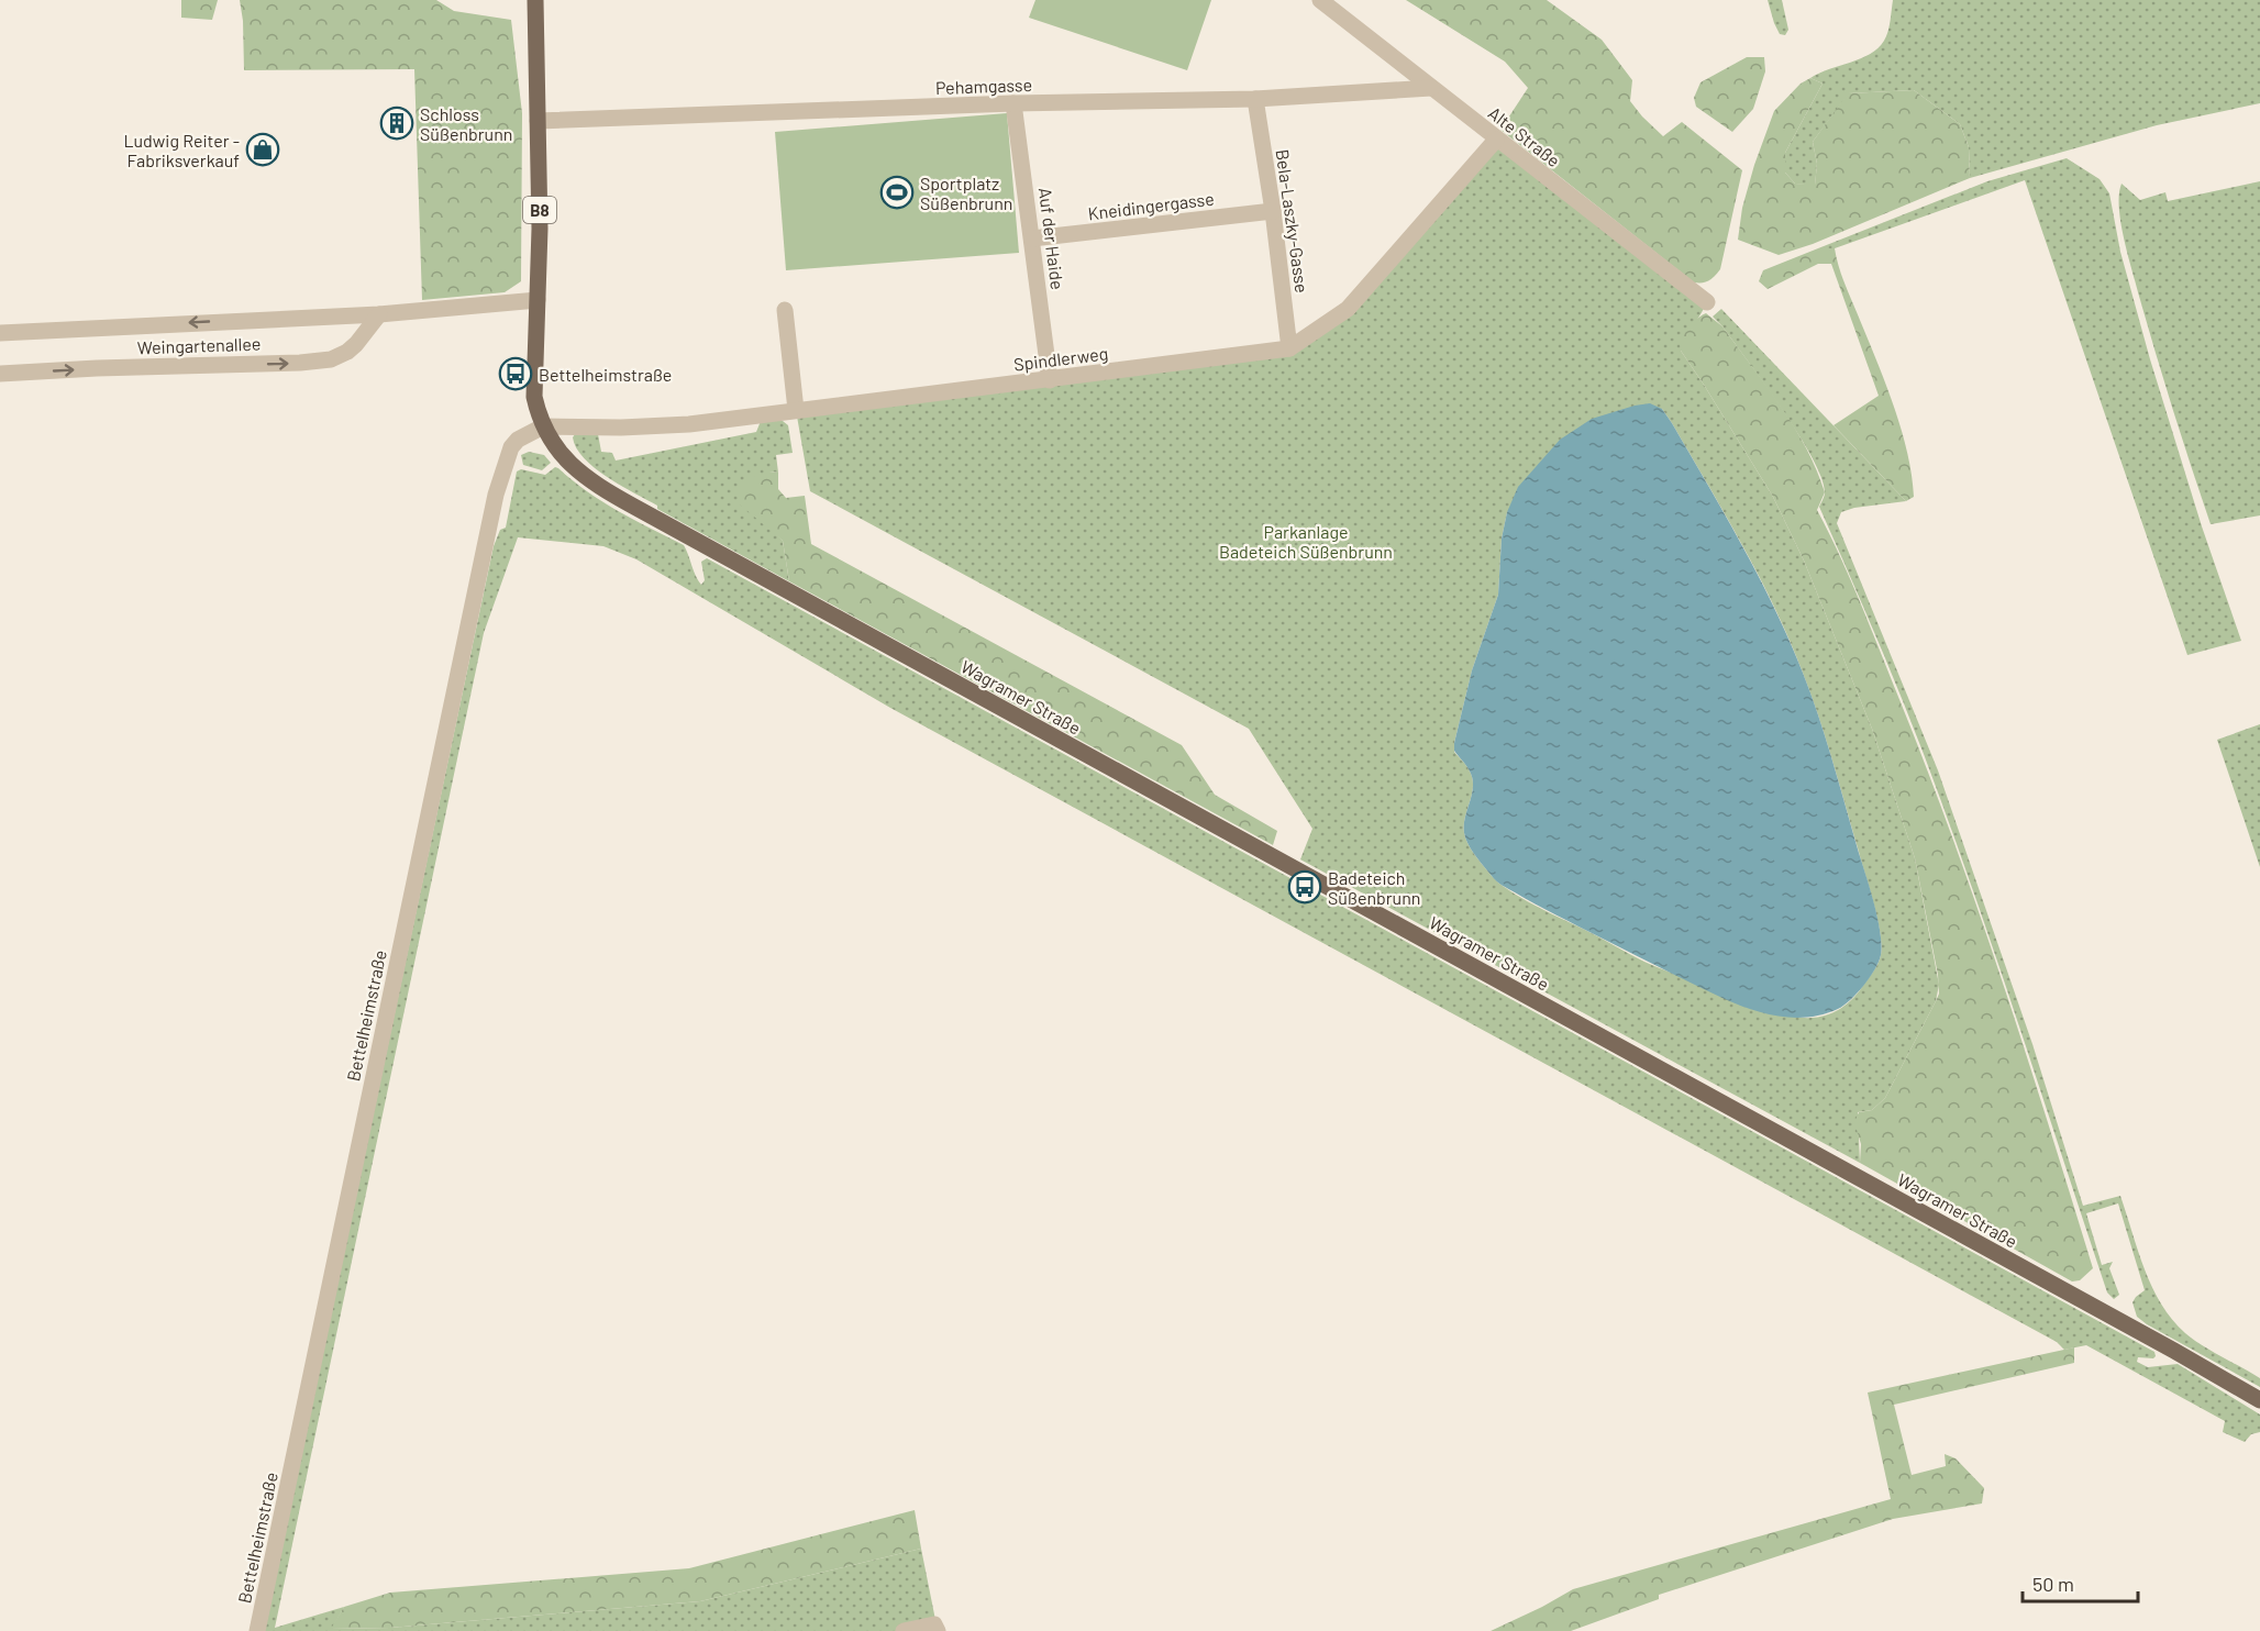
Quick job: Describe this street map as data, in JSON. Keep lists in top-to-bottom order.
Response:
{
  "streets": {
    "main road": ["B8", "Wagramer Straße"],
    "street": [
      "Pehamgasse",
      "Alte Straße",
      "Kneidingergasse",
      "Bela-Laszky-Gasse",
      "Auf der Haide",
      "Weingartenallee",
      "Spindlerweg",
      "Bettelheimstraße"
    ]
  },
  "crossings": [
    ["Pehamgasse", "Alte Straße"],
    ["Pehamgasse", "B8"],
    ["Pehamgasse", "Bela-Laszky-Gasse"],
    ["Pehamgasse", "Auf der Haide"],
    ["Alte Straße", "Spindlerweg"],
    ["Kneidingergasse", "Bela-Laszky-Gasse"],
    ["Kneidingergasse", "Auf der Haide"],
    ["B8", "Weingartenallee"],
    ["B8", "Spindlerweg"],
    ["B8", "Wagramer Straße"],
    ["B8", "Bettelheimstraße"],
    ["Bela-Laszky-Gasse", "Spindlerweg"],
    ["Auf der Haide", "Spindlerweg"],
    ["Spindlerweg", "Wagramer Straße"],
    ["Spindlerweg", "Bettelheimstraße"],
    ["Wagramer Straße", "Bettelheimstraße"]
  ],
  "parks": ["Parkanlage Badeteich Süßenbrunn"],
  "places": {
    "building": ["Schloss Süßenbrunn"],
    "shop": ["Ludwig Reiter - Fabriksverkauf"],
    "sports": ["Sportplatz Süßenbrunn"],
    "bus stop": ["Bettelheimstraße", "Badeteich Süßenbrunn"]
  },
  "scale_bar": "50 m"
}
